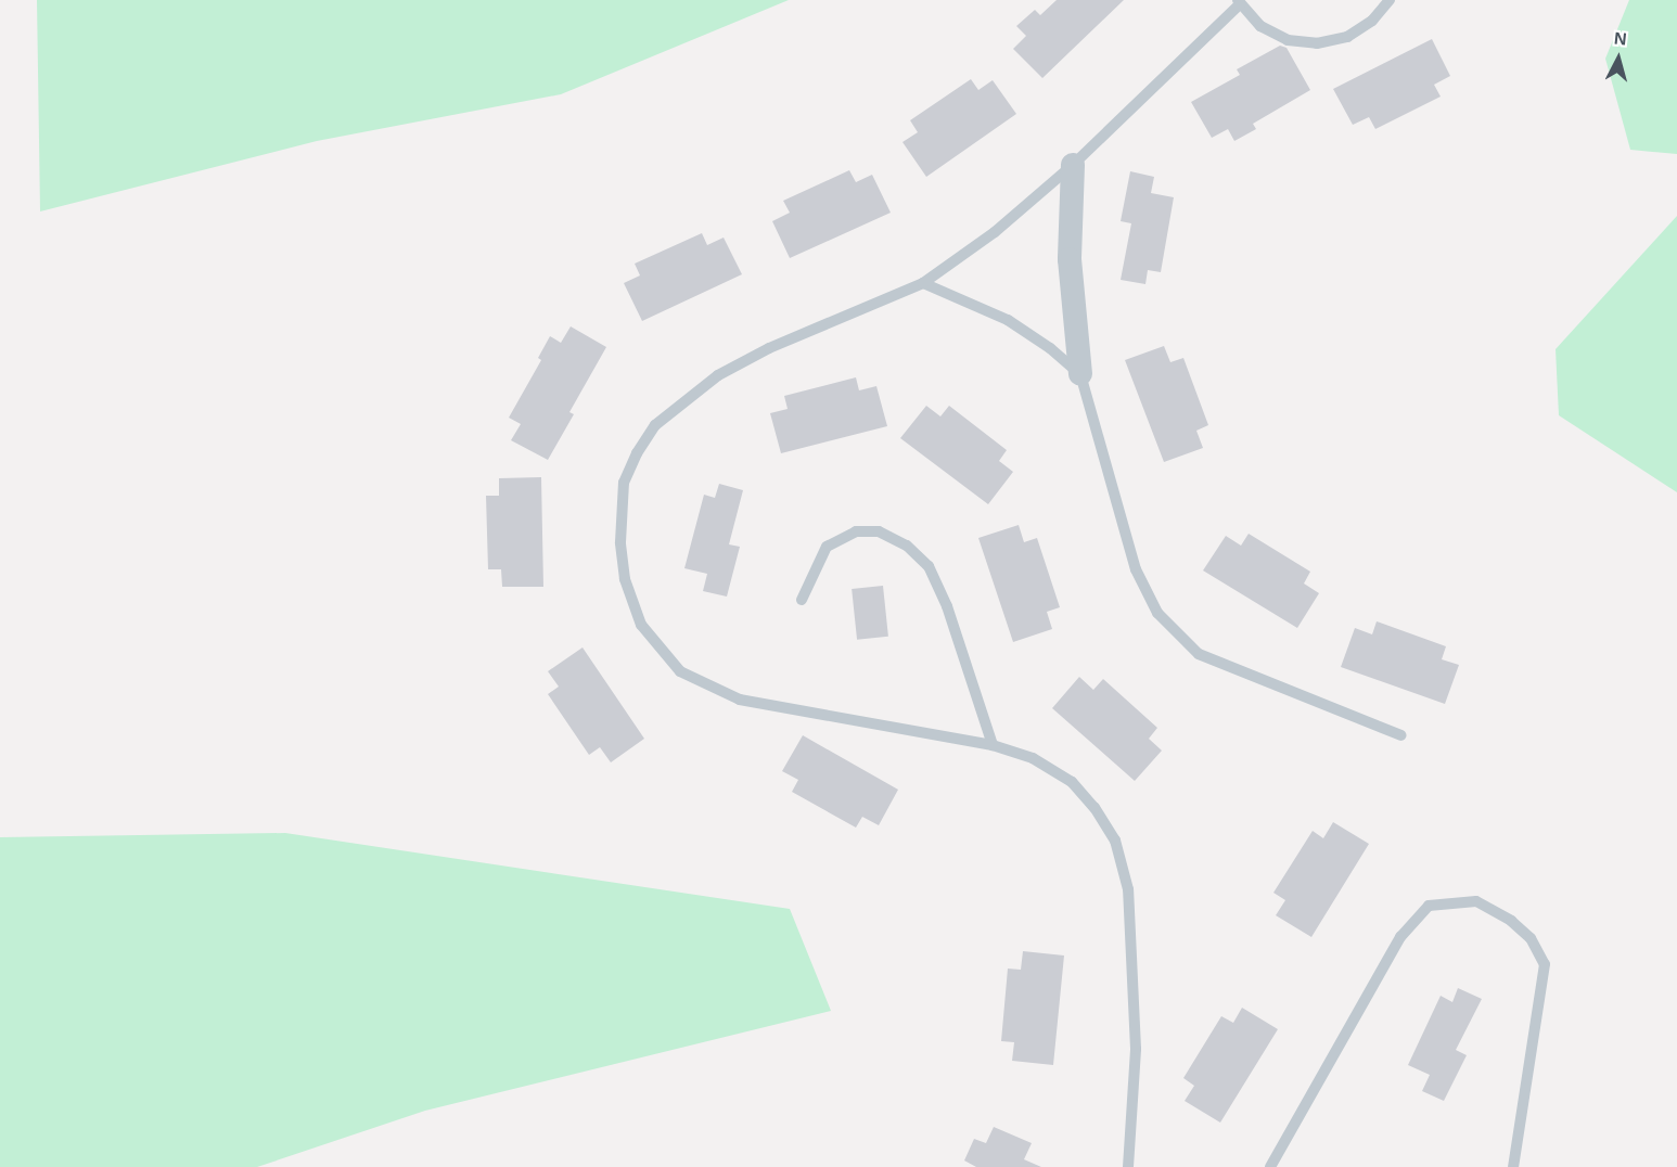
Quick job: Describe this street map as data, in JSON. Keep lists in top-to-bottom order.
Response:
{
  "north": "top"
}
